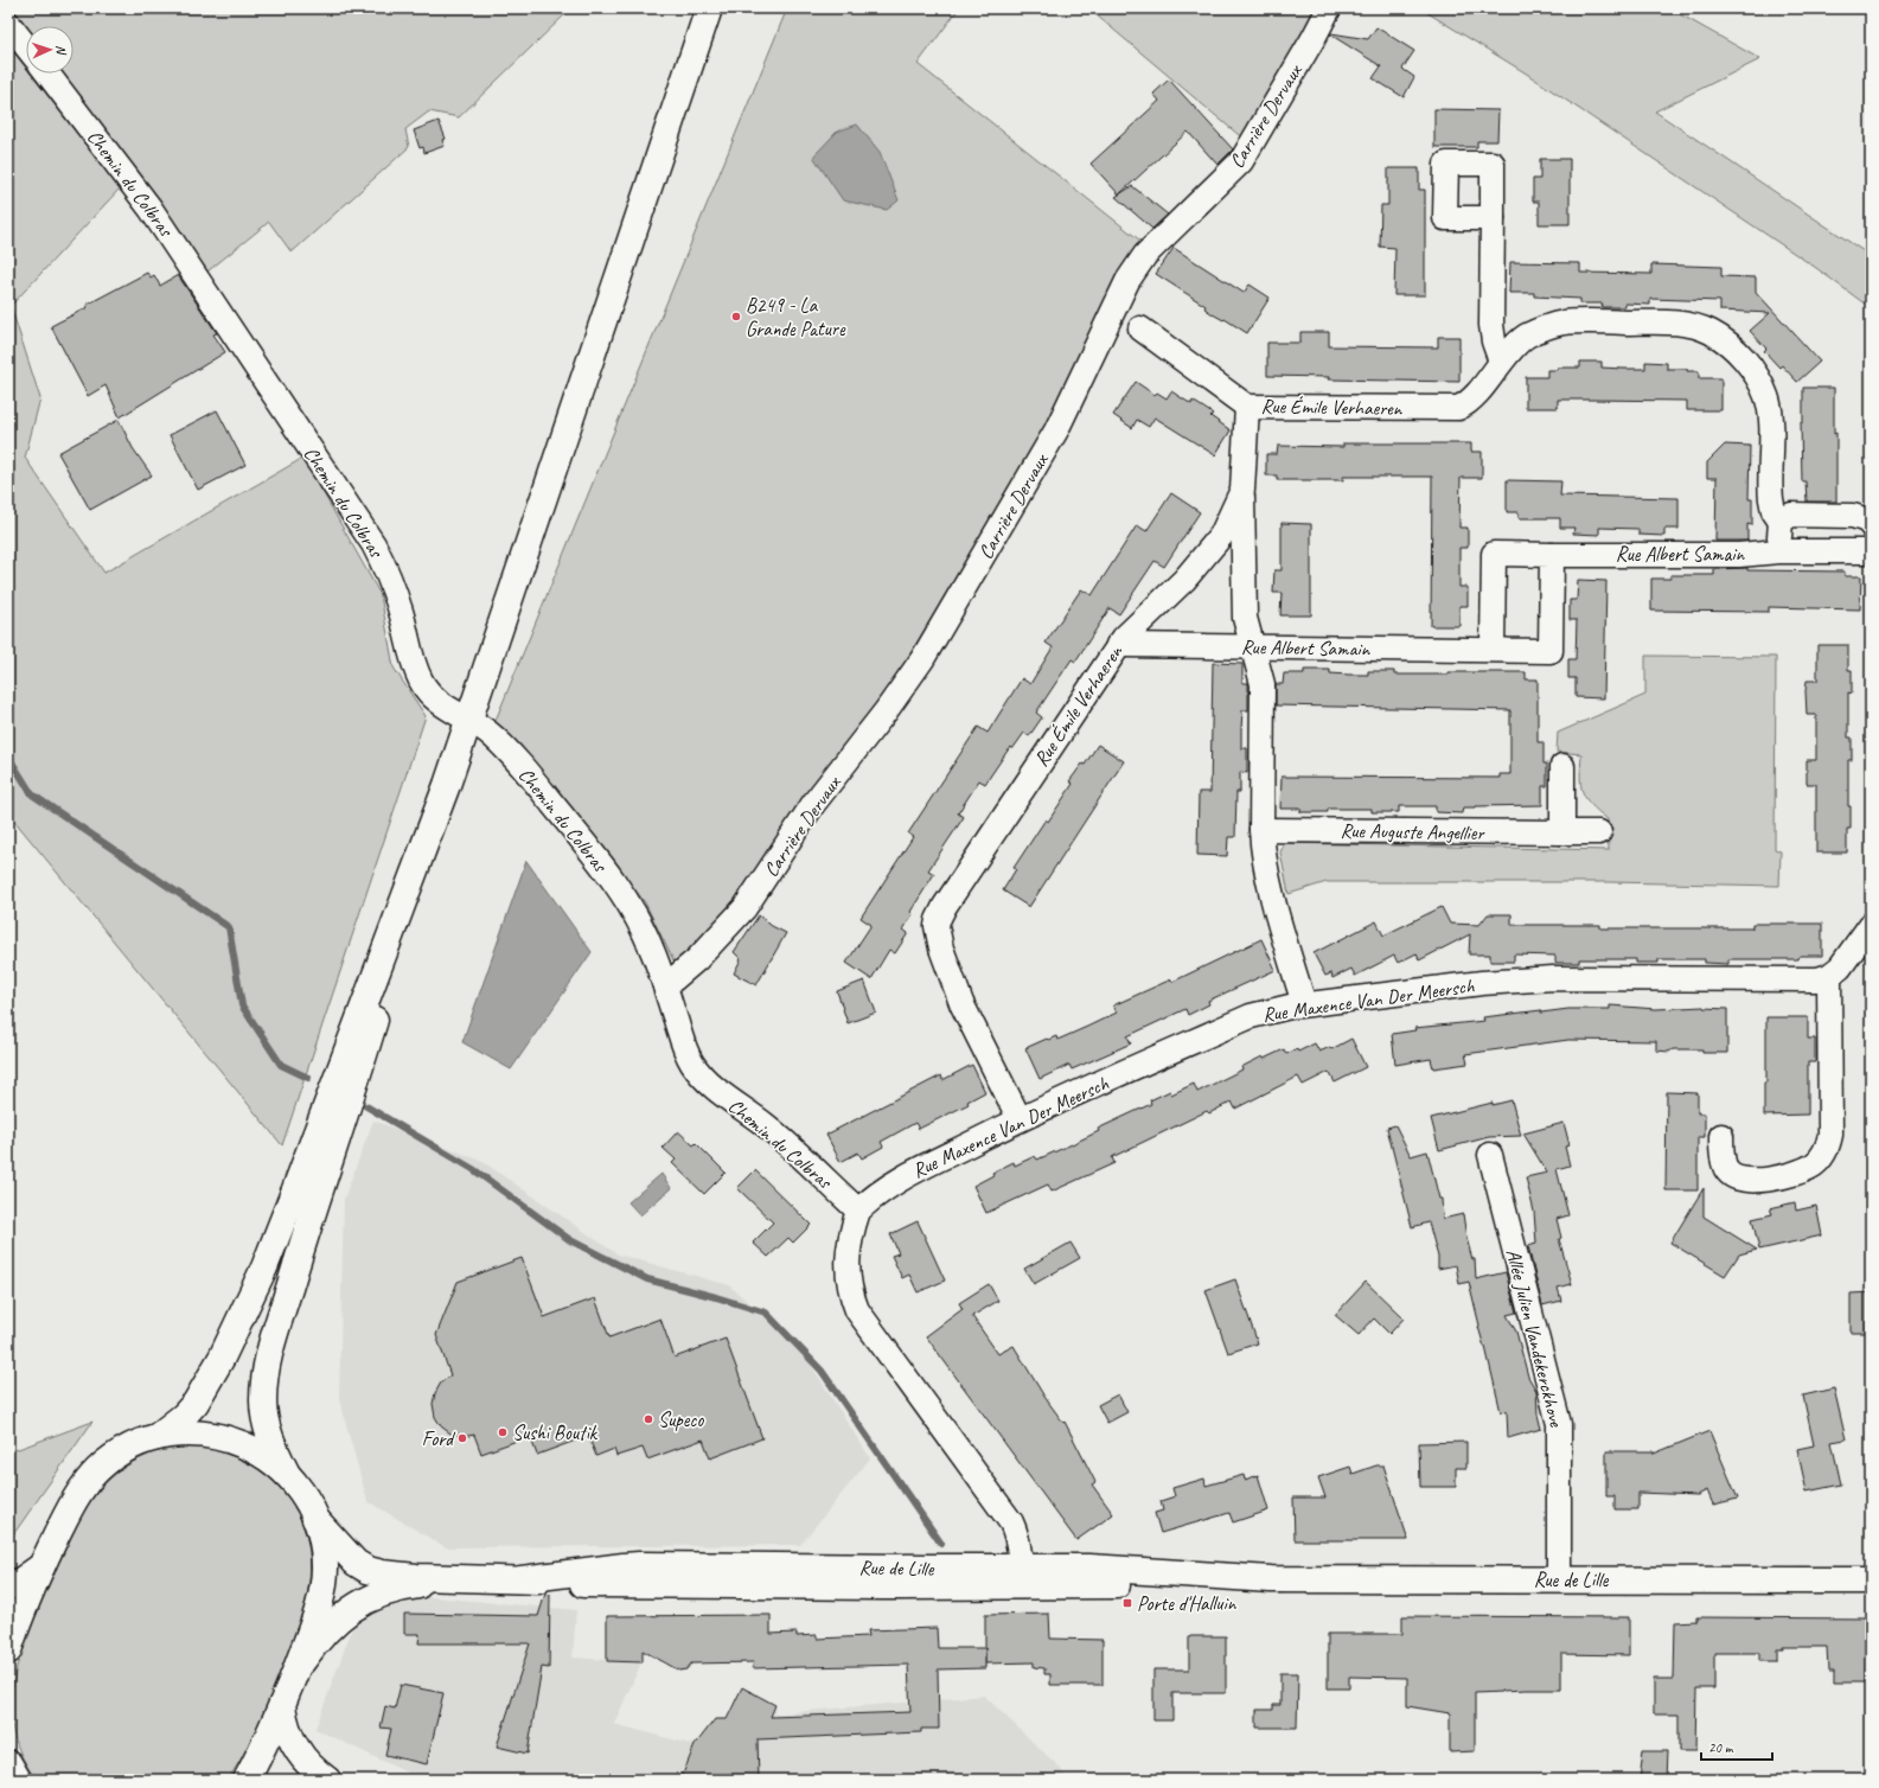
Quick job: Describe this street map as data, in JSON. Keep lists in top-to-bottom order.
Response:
{
  "streets": {
    "main road": ["Rue de Lille"],
    "street": [
      "Carrière Dervaux",
      "Chemin du Colbras",
      "Rue Émile Verhaeren",
      "Rue Albert Samain",
      "Rue Auguste Angellier",
      "Rue Maxence Van Der Meersch",
      "Allée Julien Vandekerckhove"
    ]
  },
  "crossings": [
    ["Carrière Dervaux", "Chemin du Colbras"],
    ["Chemin du Colbras", "Rue Maxence Van Der Meersch"],
    ["Rue Émile Verhaeren", "Rue Albert Samain"],
    ["Rue Émile Verhaeren", "Rue Maxence Van Der Meersch"],
    ["Allée Julien Vandekerckhove", "Rue de Lille"]
  ],
  "places": {
    "other": [
      "B249 - La Grande Pature",
      "Supeco",
      "Sushi Boutik",
      "Ford"
    ],
    "transit": ["Porte d'Halluin"]
  },
  "scale_bar": "20 m",
  "north": "right"
}
